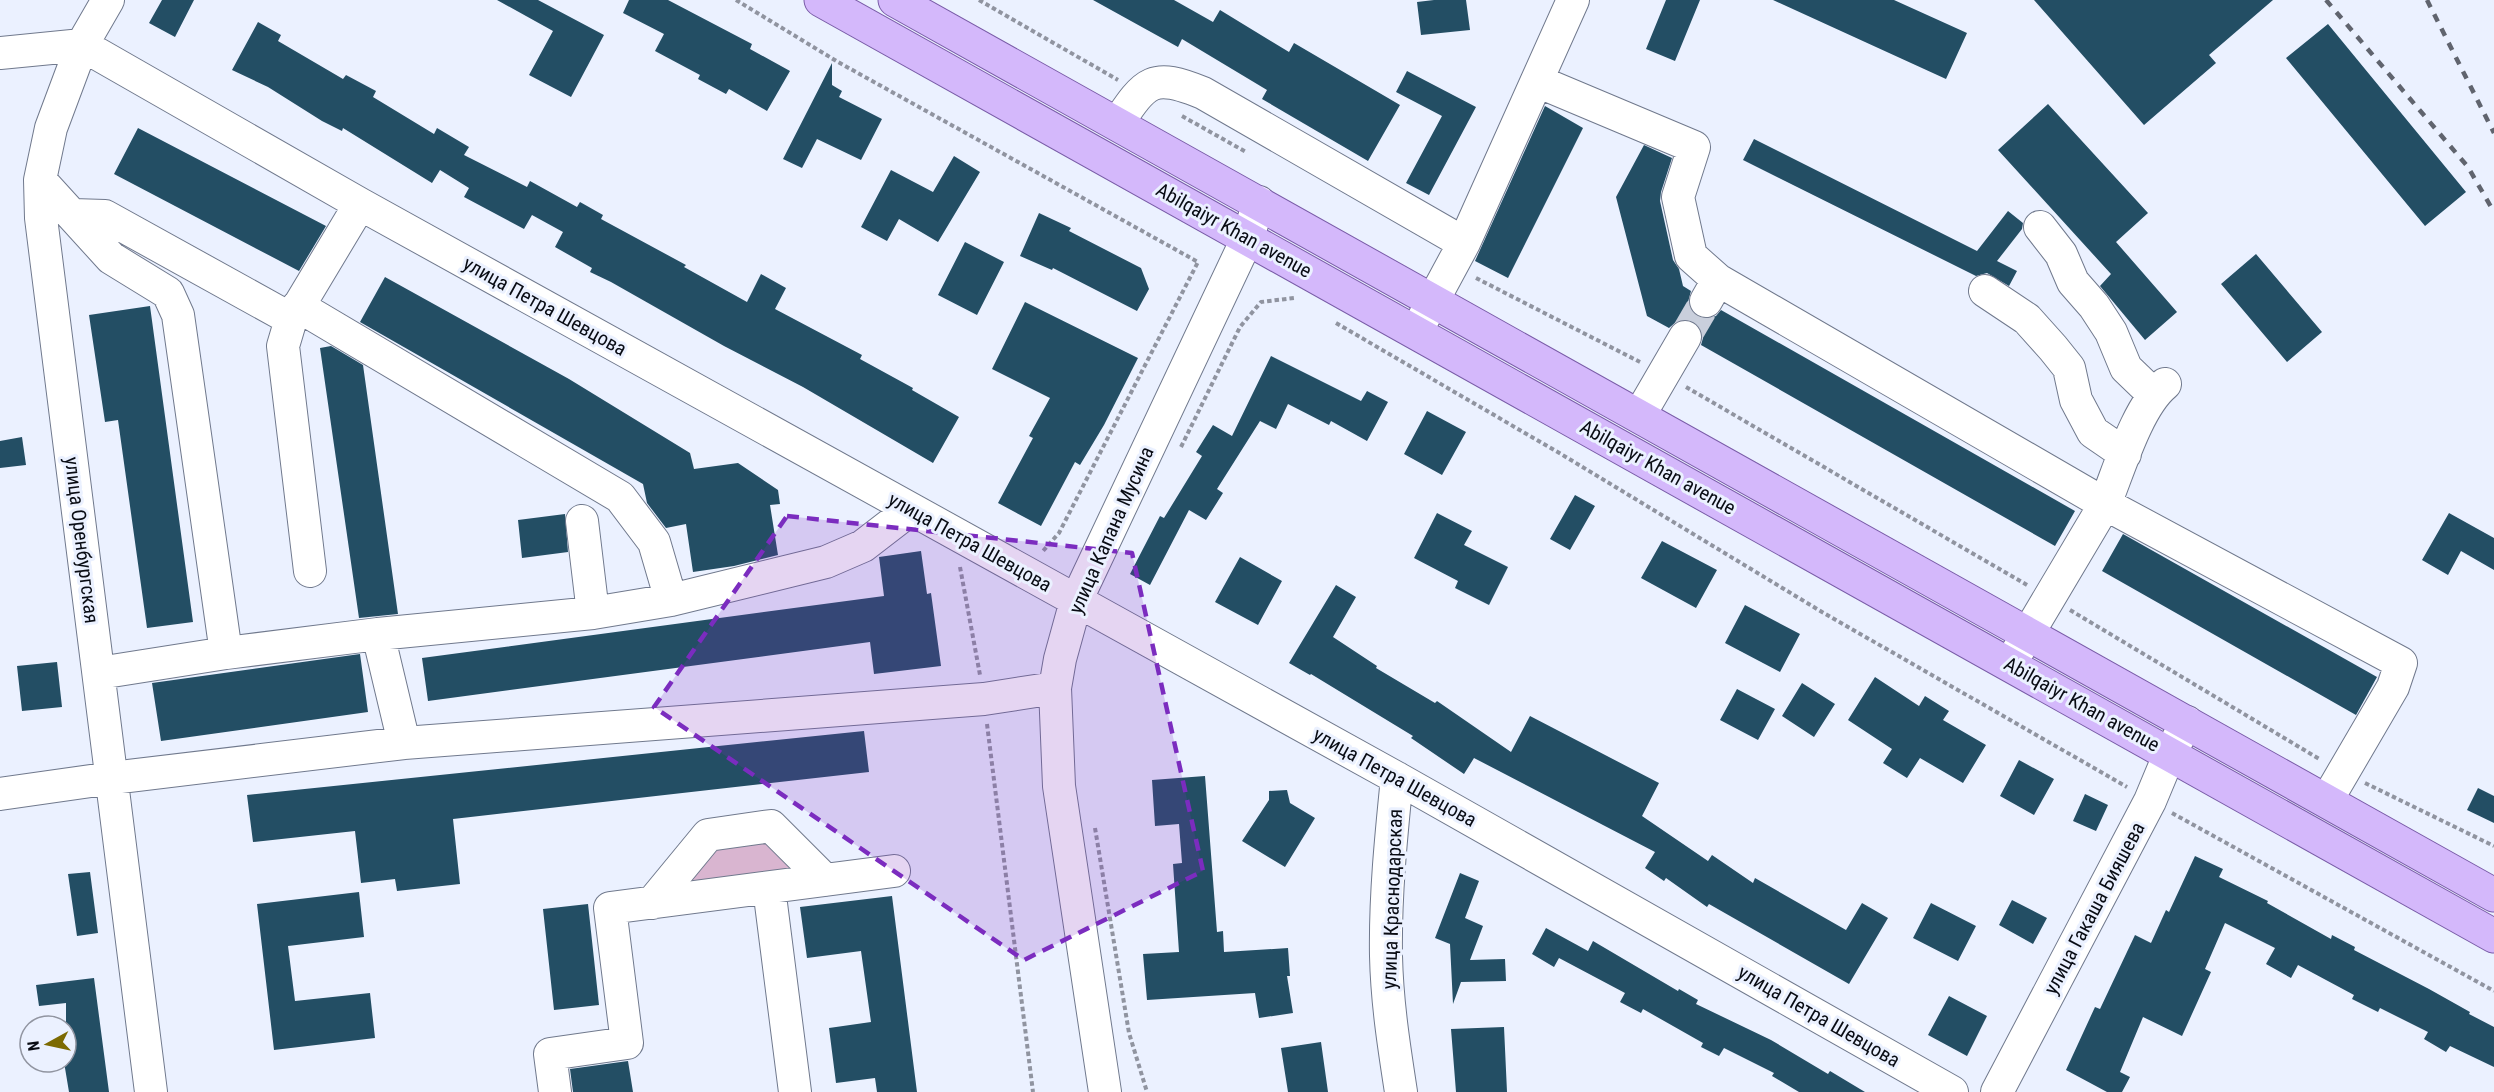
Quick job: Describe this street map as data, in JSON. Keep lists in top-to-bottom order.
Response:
{
  "streets": {
    "main road": ["Abilqaiyr Khan avenue"],
    "street": [
      "улица Петра Шевцова",
      "улица Капана Мусина",
      "улица Оренбургская",
      "улица Краснодарская",
      "улица Гакаша Бияшева"
    ]
  },
  "crossings": [
    ["Abilqaiyr Khan avenue", "улица Капана Мусина"],
    ["Abilqaiyr Khan avenue", "улица Гакаша Бияшева"],
    ["улица Петра Шевцова", "улица Капана Мусина"],
    ["улица Петра Шевцова", "улица Оренбургская"],
    ["улица Петра Шевцова", "улица Краснодарская"]
  ],
  "north": "left"
}
